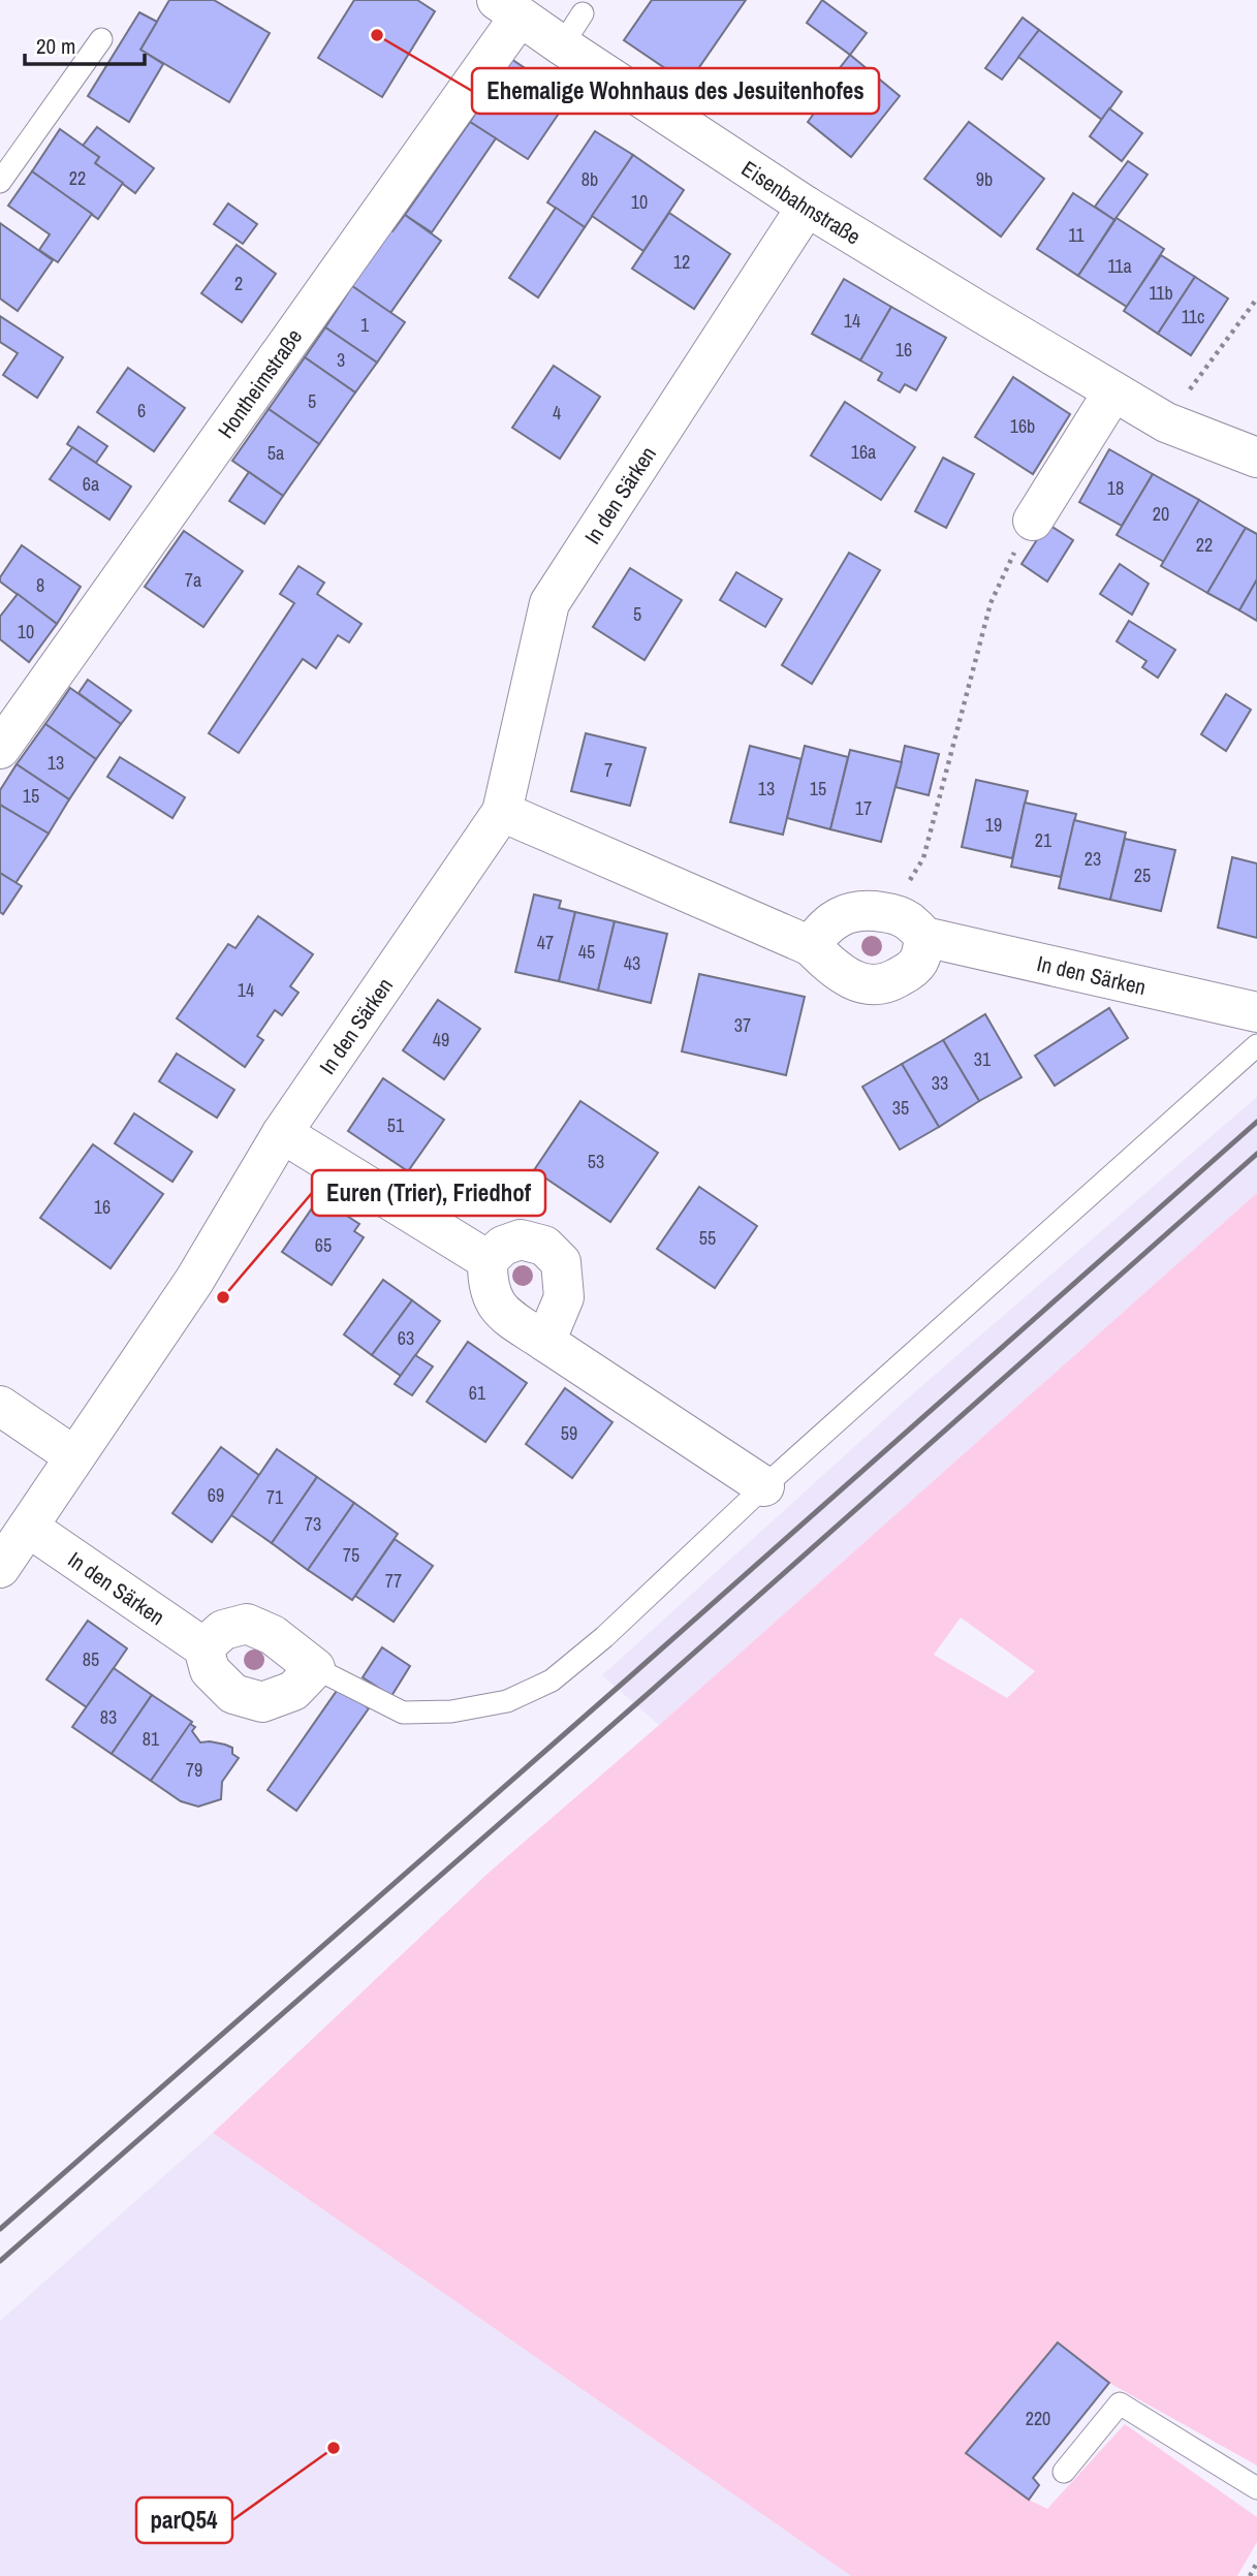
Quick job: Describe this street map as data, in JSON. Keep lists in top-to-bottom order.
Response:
{
  "streets": {
    "street": ["Eisenbahnstraße", "Hontheimstraße", "In den Särken"]
  },
  "crossings": [
    ["Eisenbahnstraße", "Hontheimstraße"],
    ["Eisenbahnstraße", "In den Särken"]
  ],
  "places": ["Ehemalige Wohnhaus des Jesuitenhofes", "Euren (Trier), Friedhof", "parQ54"],
  "house_numbers": [
    "22",
    "8b",
    "9b",
    "10",
    "11",
    "12",
    "11a",
    "2",
    "11b",
    "11c",
    "14",
    "1",
    "16",
    "3",
    "5",
    "6",
    "4",
    "16b",
    "16a",
    "5a",
    "6a",
    "18",
    "20",
    "22",
    "7a",
    "8",
    "5",
    "10",
    "13",
    "7",
    "13",
    "15",
    "15",
    "17",
    "19",
    "21",
    "23",
    "25",
    "47",
    "45",
    "43",
    "14",
    "37",
    "49",
    "31",
    "33",
    "35",
    "51",
    "53",
    "16",
    "55",
    "65",
    "63",
    "61",
    "59",
    "69",
    "71",
    "73",
    "75",
    "77",
    "85",
    "83",
    "81",
    "79",
    "220"
  ],
  "scale_bar": "20 m"
}
